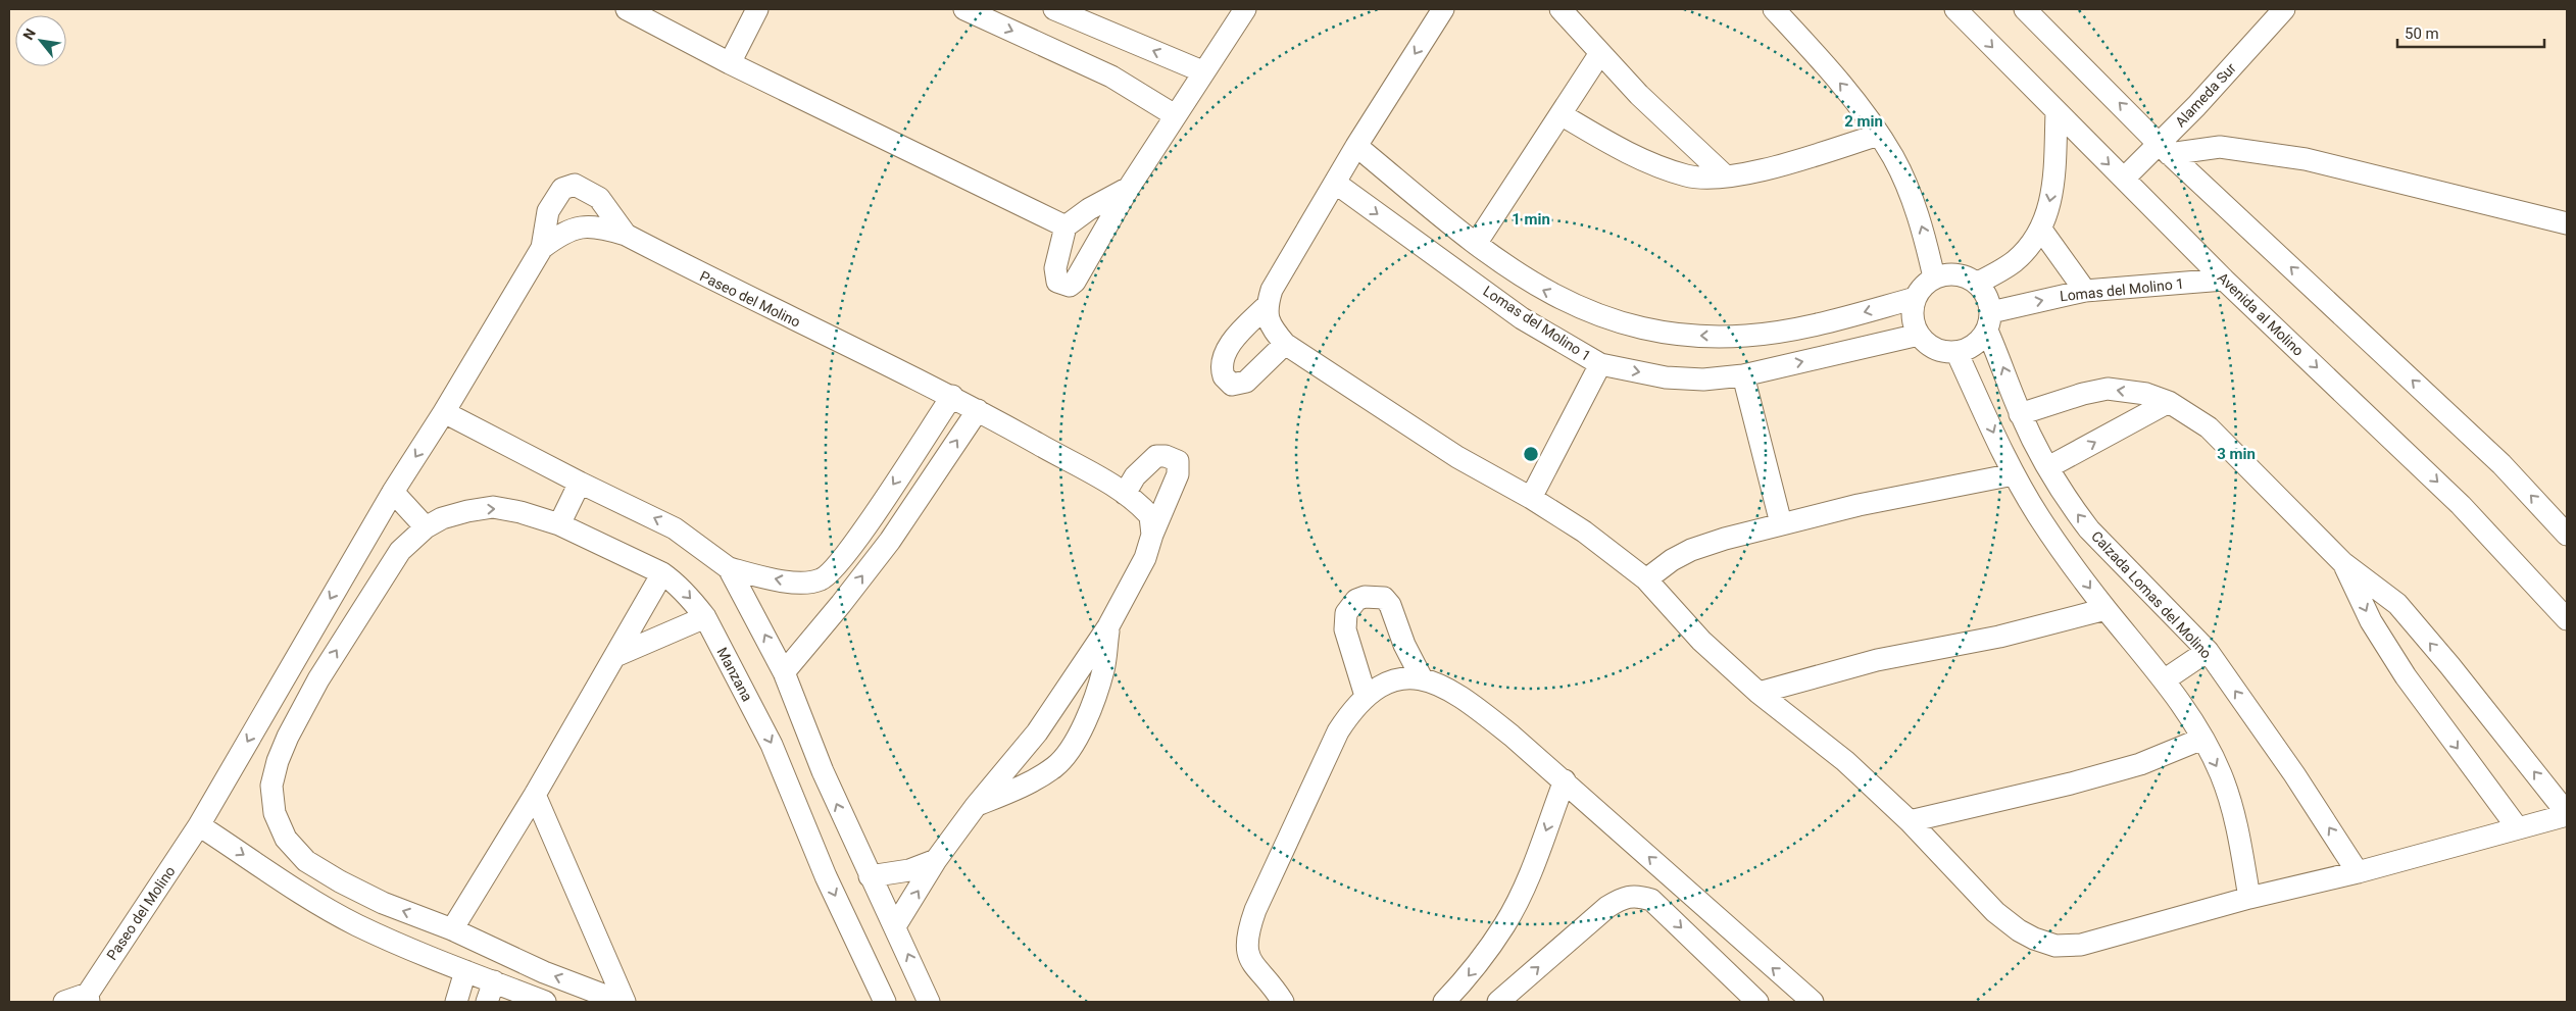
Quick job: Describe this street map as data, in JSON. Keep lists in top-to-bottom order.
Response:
{
  "streets": {
    "street": [
      "Alameda Sur",
      "Lomas del Molino 1",
      "Paseo del Molino",
      "Avenida al Molino",
      "Calzada Lomas del Molino",
      "Manzana"
    ]
  },
  "crossings": [
    ["Alameda Sur", "Avenida al Molino"],
    ["Lomas del Molino 1", "Avenida al Molino"],
    ["Lomas del Molino 1", "Calzada Lomas del Molino"]
  ],
  "scale_bar": "50 m",
  "north": "top left",
  "rings": ["2 min", "1 min", "3 min"]
}
